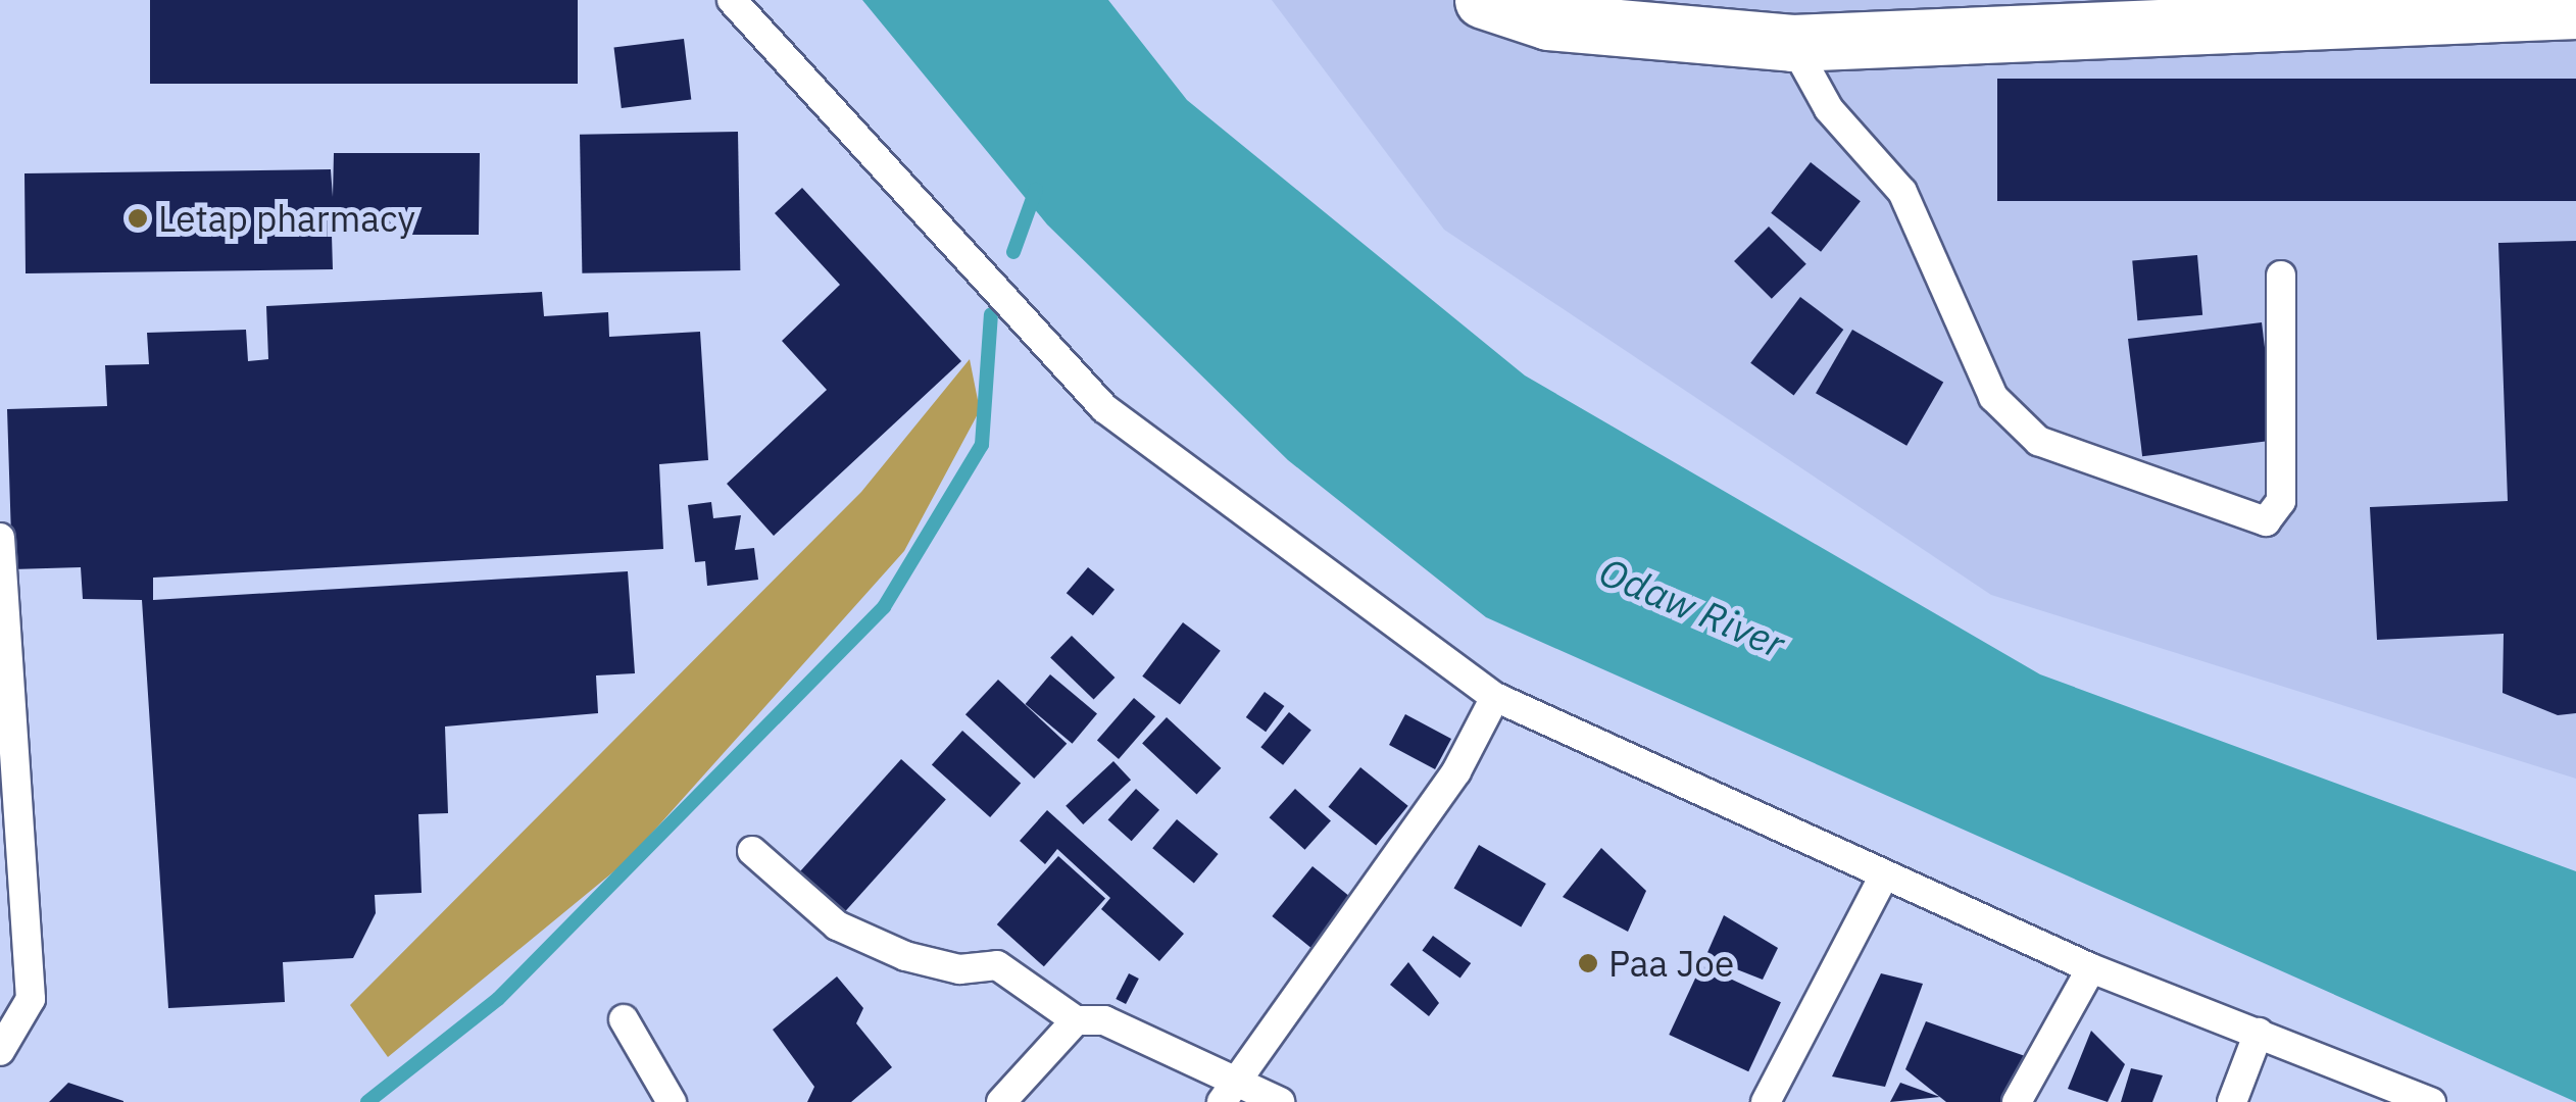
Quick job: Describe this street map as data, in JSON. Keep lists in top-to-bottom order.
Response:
{
  "water": ["Odaw River"],
  "places": ["Letap pharmacy", "Paa Joe"]
}
